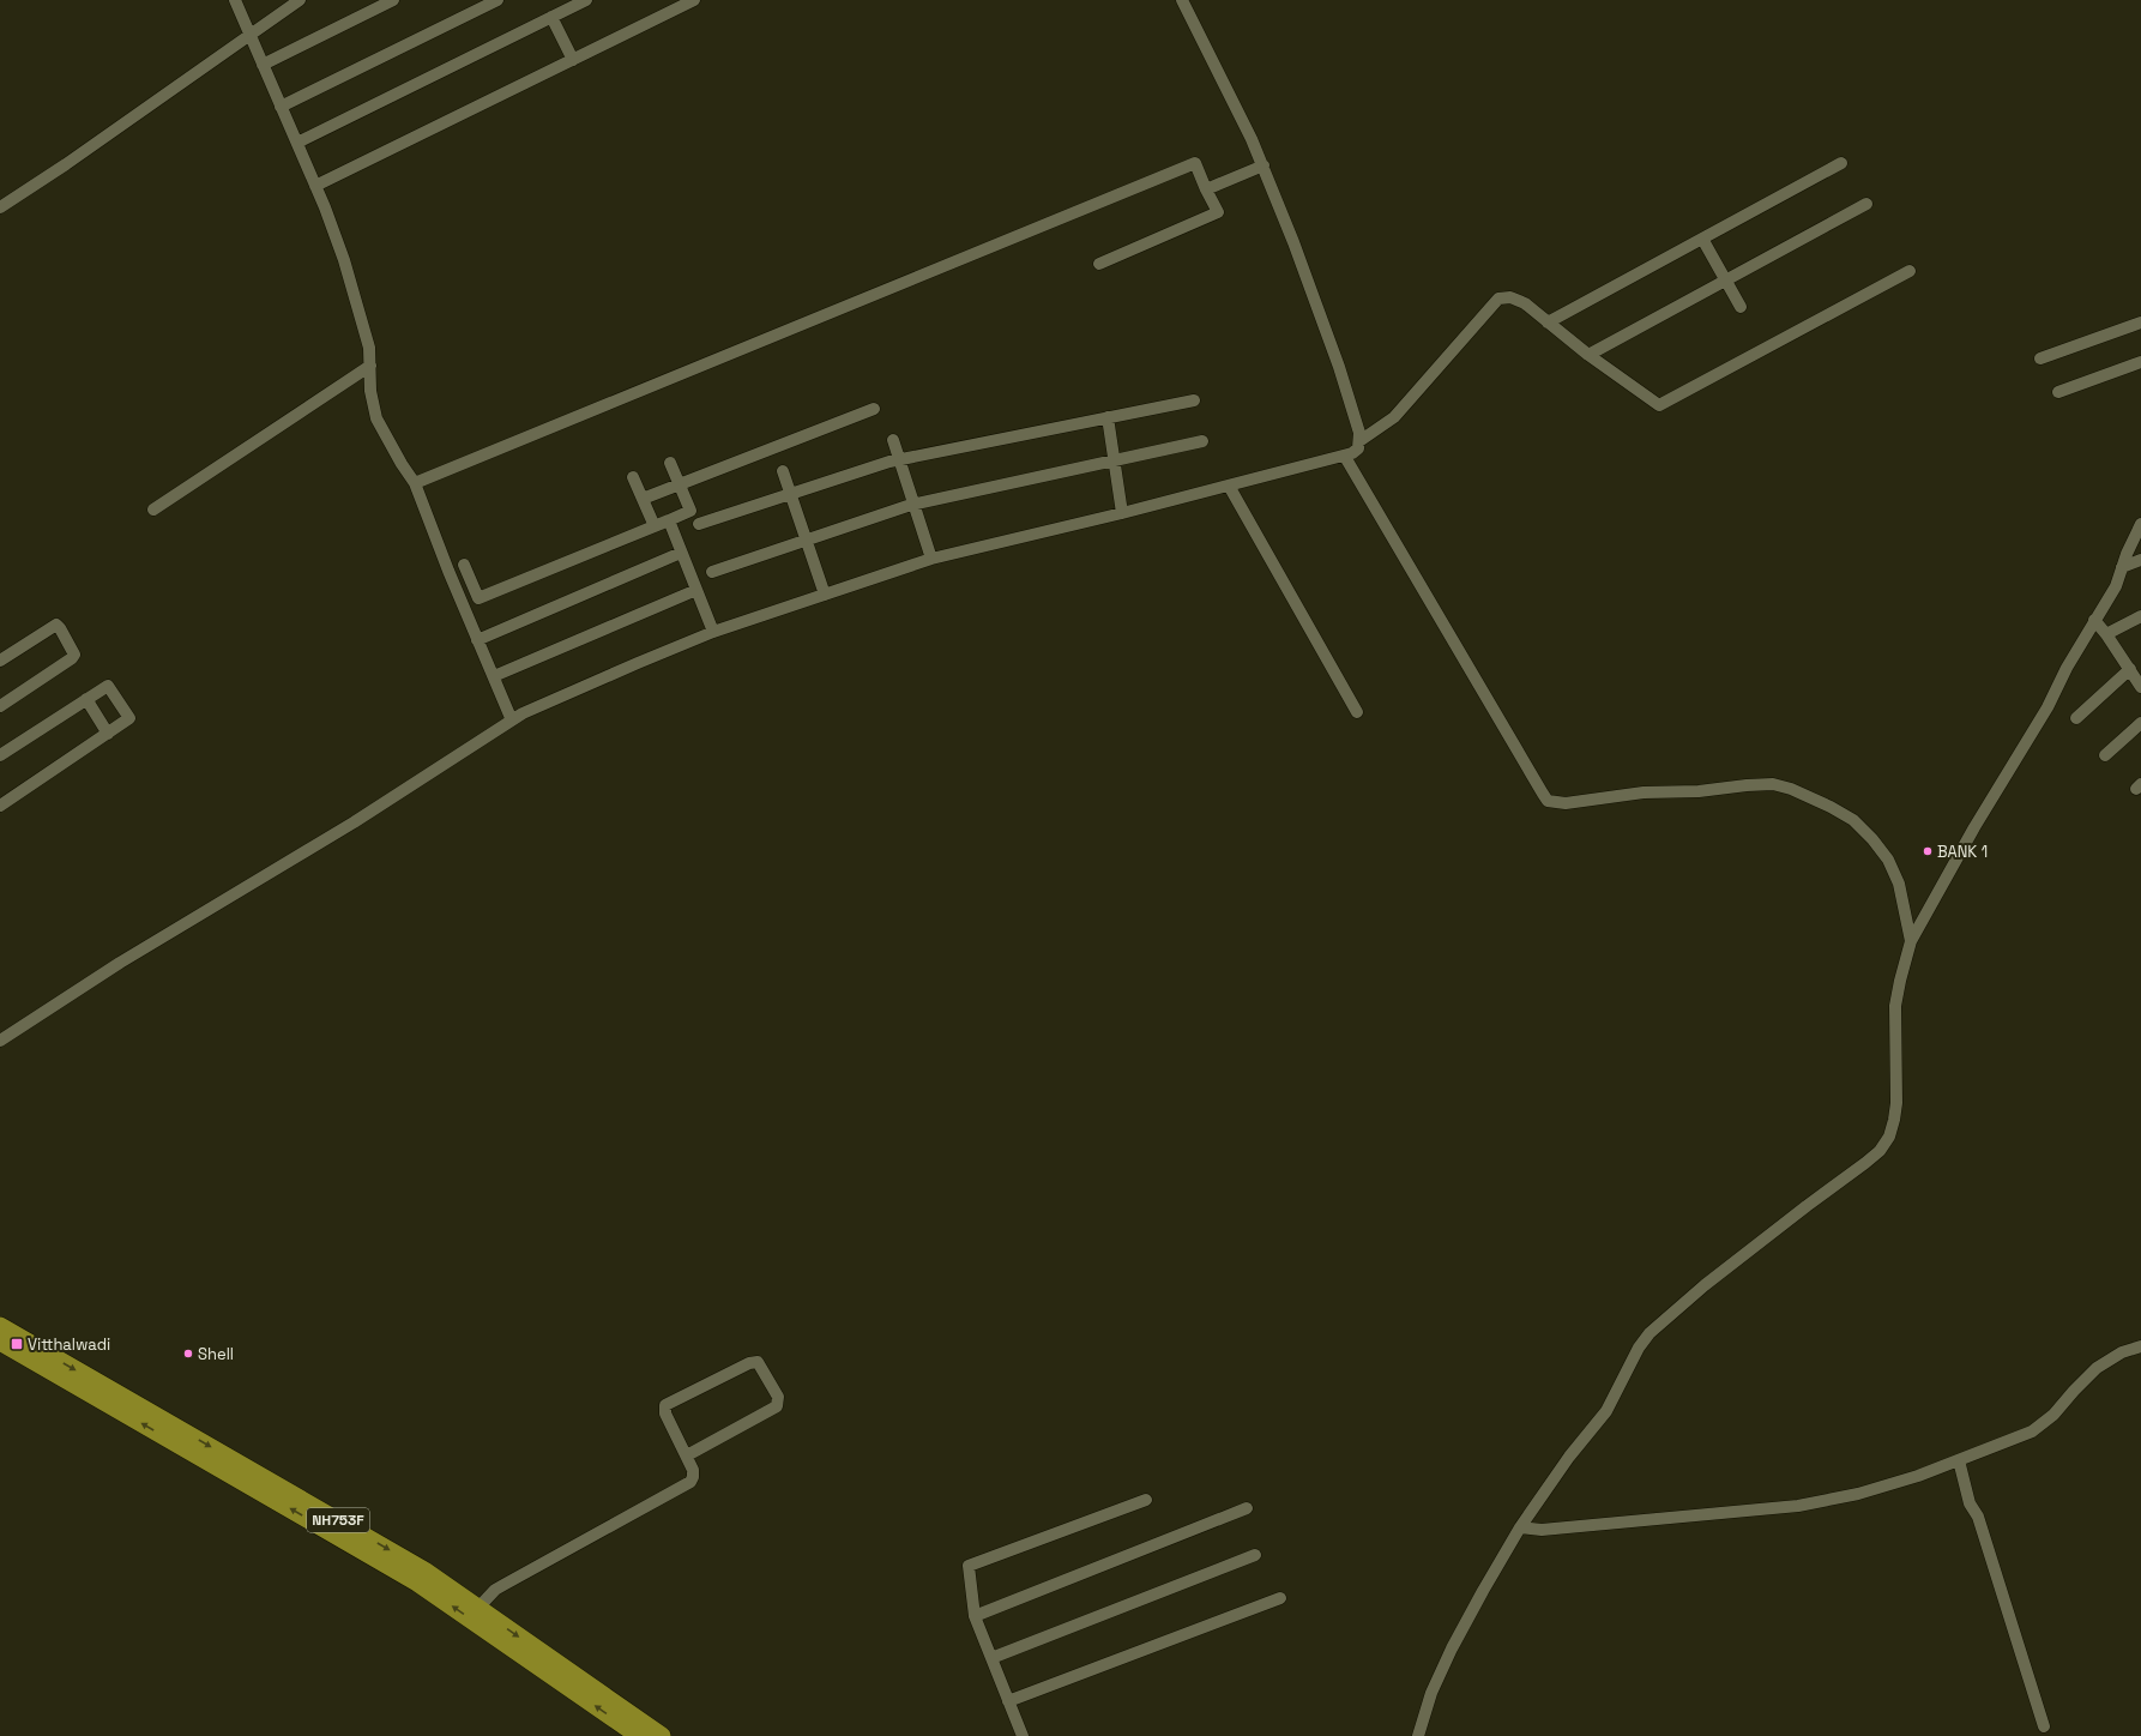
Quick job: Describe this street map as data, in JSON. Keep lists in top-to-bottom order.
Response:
{
  "streets": {
    "highway": ["NH753F"]
  },
  "places": {
    "other": ["BANK 1", "Shell"],
    "transit": ["Vitthalwadi"]
  }
}
